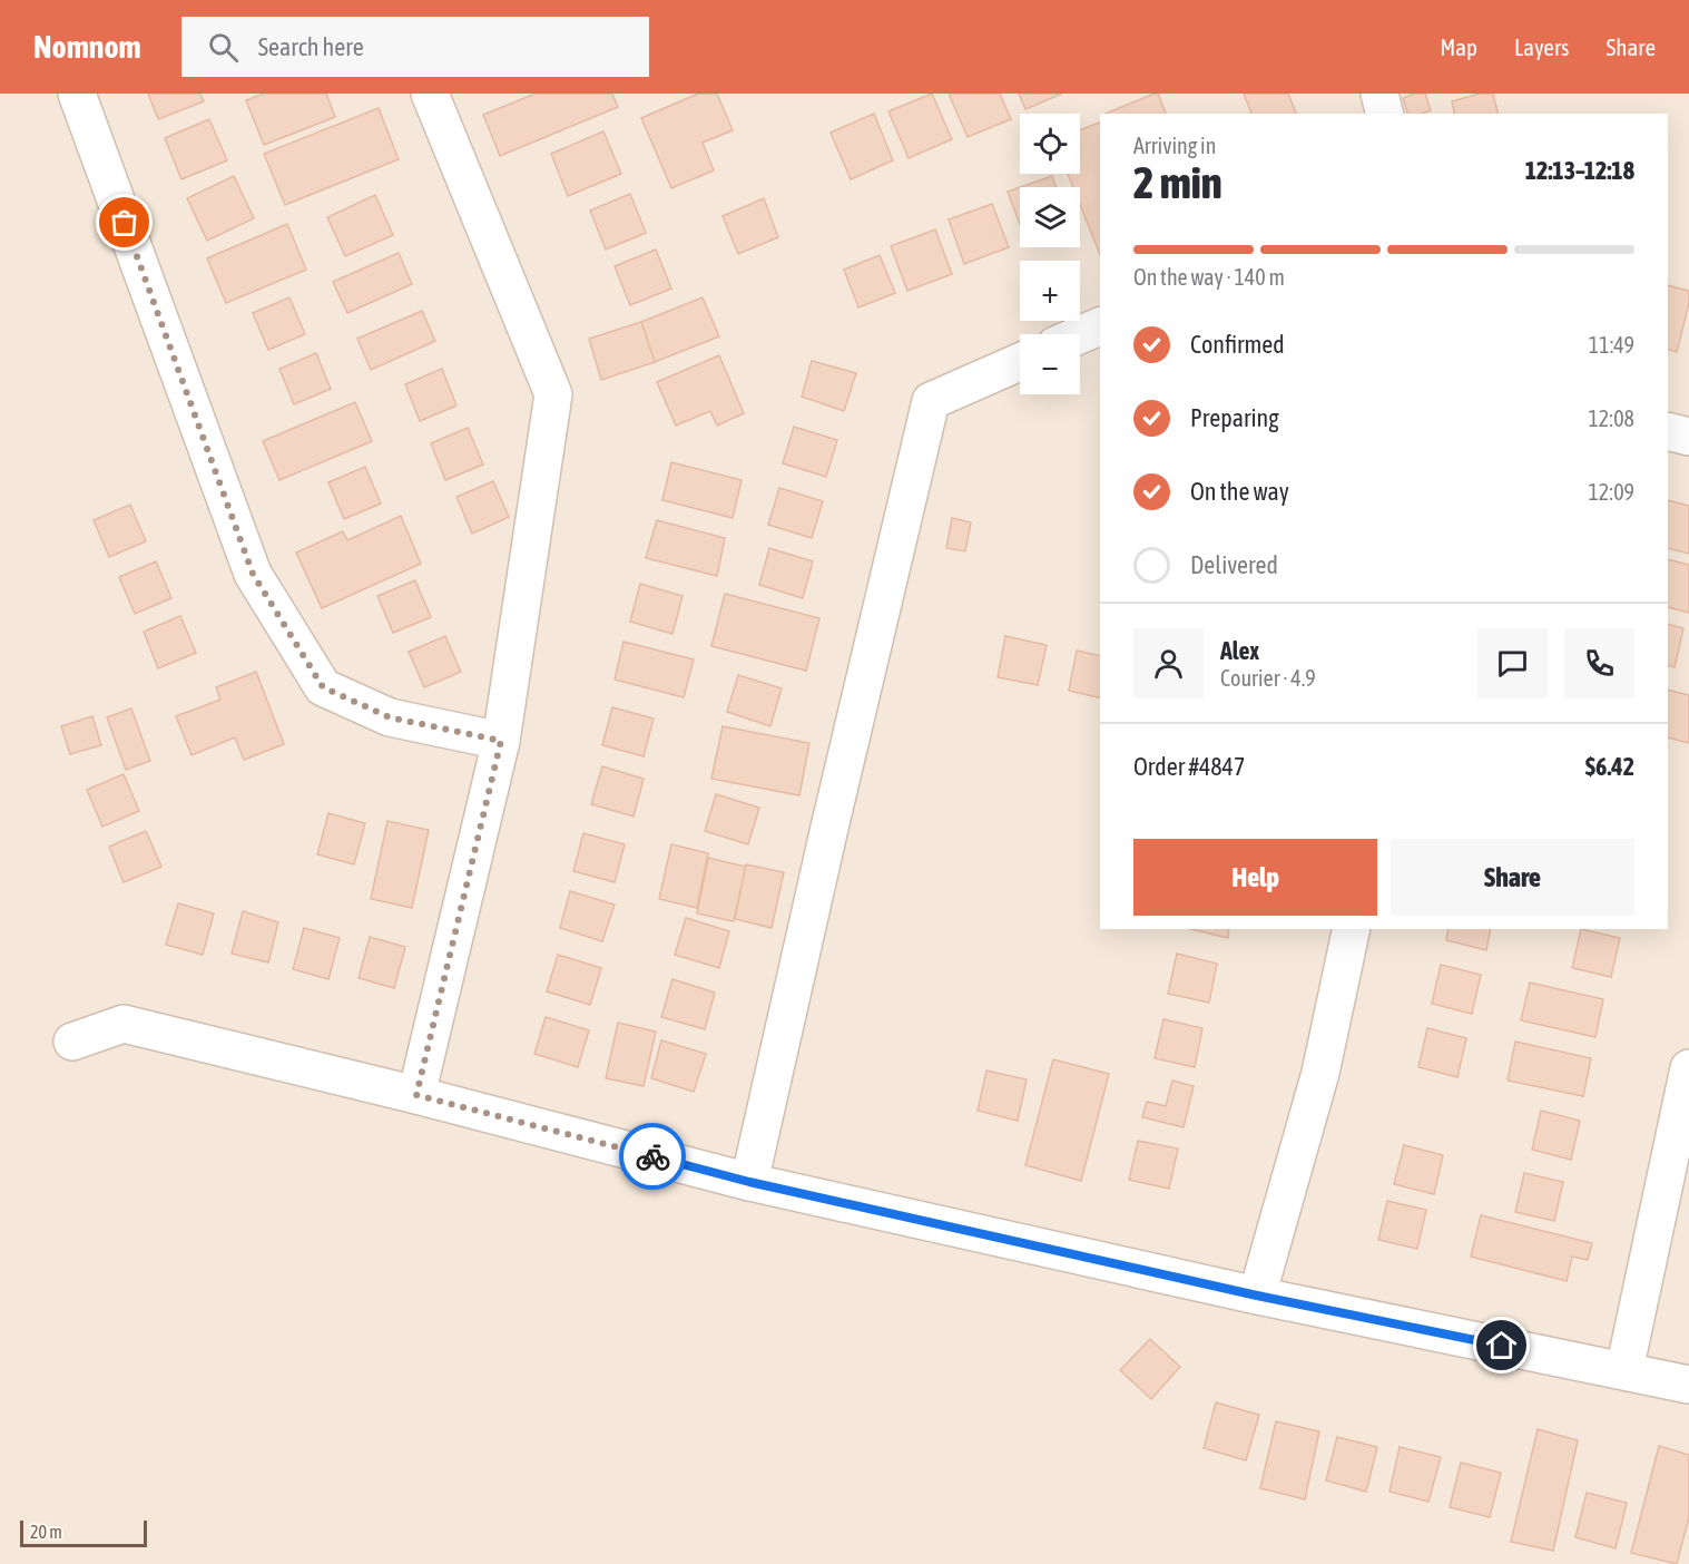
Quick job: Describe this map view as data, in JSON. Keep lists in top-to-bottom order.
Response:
{
  "scale_bar": "20 m",
  "page": {
    "header": "Nomnom",
    "search": "Search here",
    "nav": ["Map", "Layers", "Share"],
    "map_buttons": ["+", "−"],
    "heading": ["2 min", "Arriving in", "12:13–12:18"],
    "panel": [
      "Alex",
      "Courier · 4.9",
      "Order #4847",
      "$6.42"
    ],
    "bar": "On the way · 140 m",
    "list": [
      ["Confirmed", "11:49"],
      ["Preparing", "12:08"],
      ["On the way", "12:09"],
      "Delivered"
    ],
    "buttons": ["Help", "Share"],
    "scale": "20 m"
  }
}
